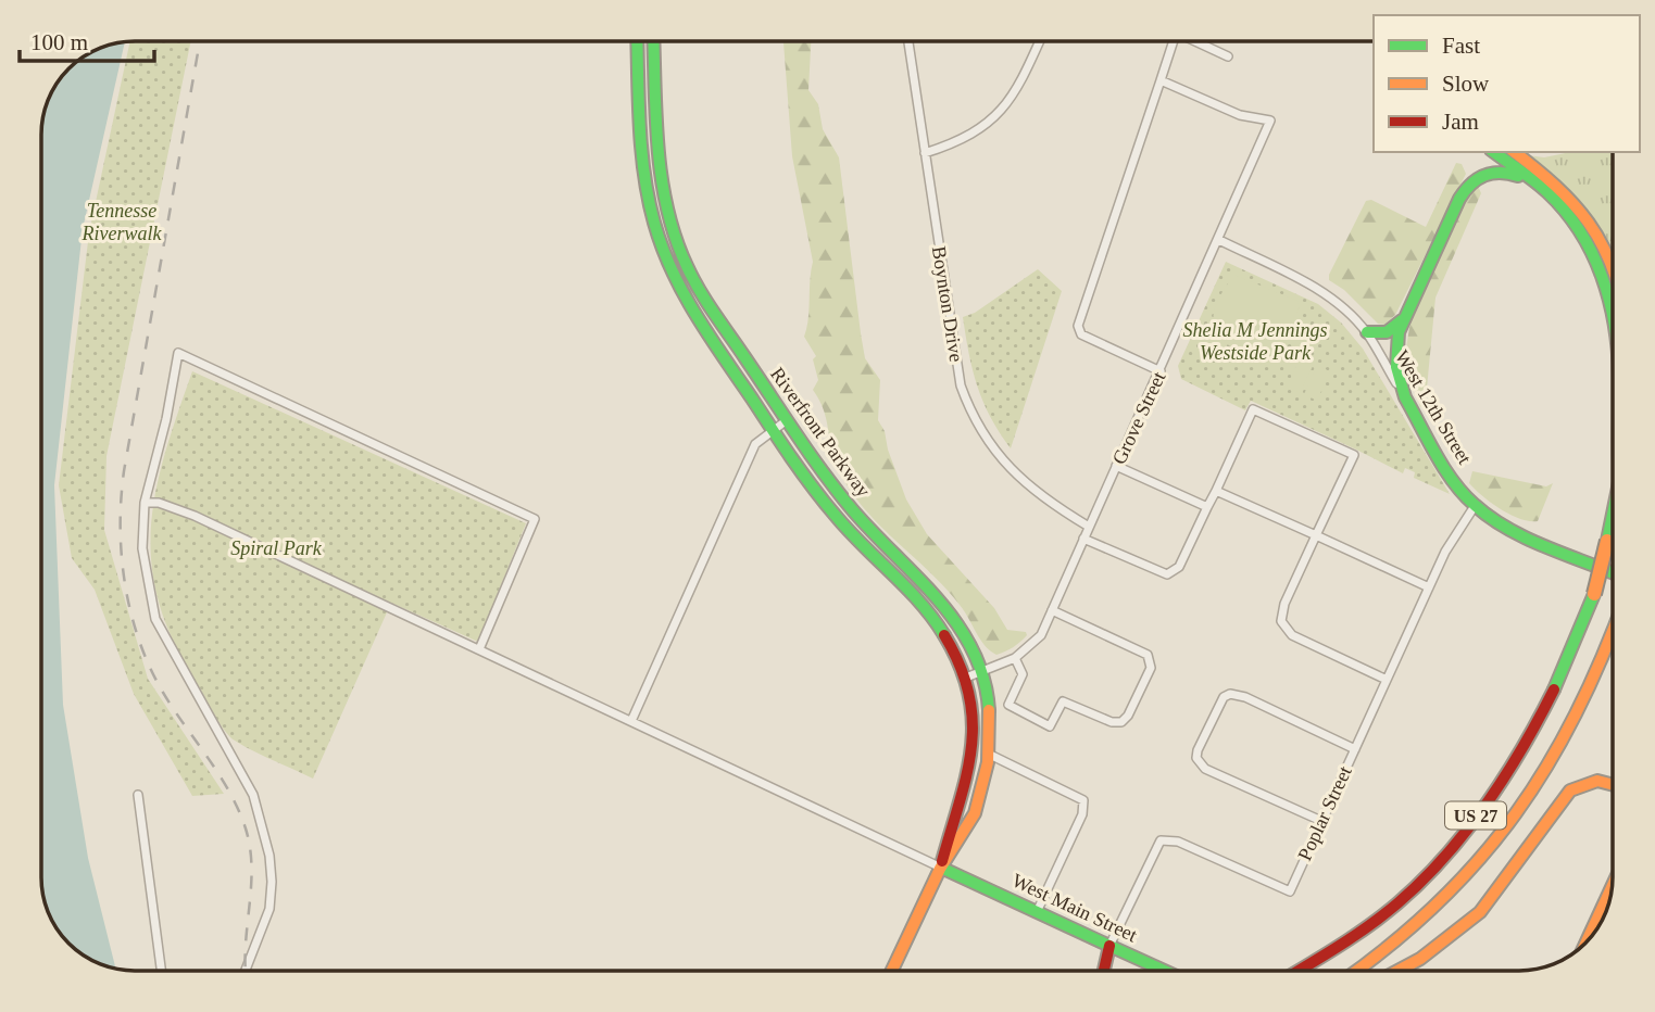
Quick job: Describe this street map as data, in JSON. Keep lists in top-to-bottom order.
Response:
{
  "streets": {
    "main road": [
      "West 12th Street",
      "Riverfront Parkway",
      "US 27",
      "West Main Street"
    ],
    "street": ["Boynton Drive", "Grove Street", "Poplar Street"]
  },
  "crossings": [
    ["Boynton Drive", "Grove Street"],
    ["West 12th Street", "Grove Street"],
    ["West 12th Street", "Poplar Street"],
    ["Grove Street", "Riverfront Parkway"],
    ["Riverfront Parkway", "West Main Street"],
    ["Poplar Street", "West Main Street"]
  ],
  "parks": ["Tennesse Riverwalk", "Shelia M Jennings Westside Park", "Spiral Park"],
  "legend": ["Fast", "Slow", "Jam"],
  "scale_bar": "100 m"
}
